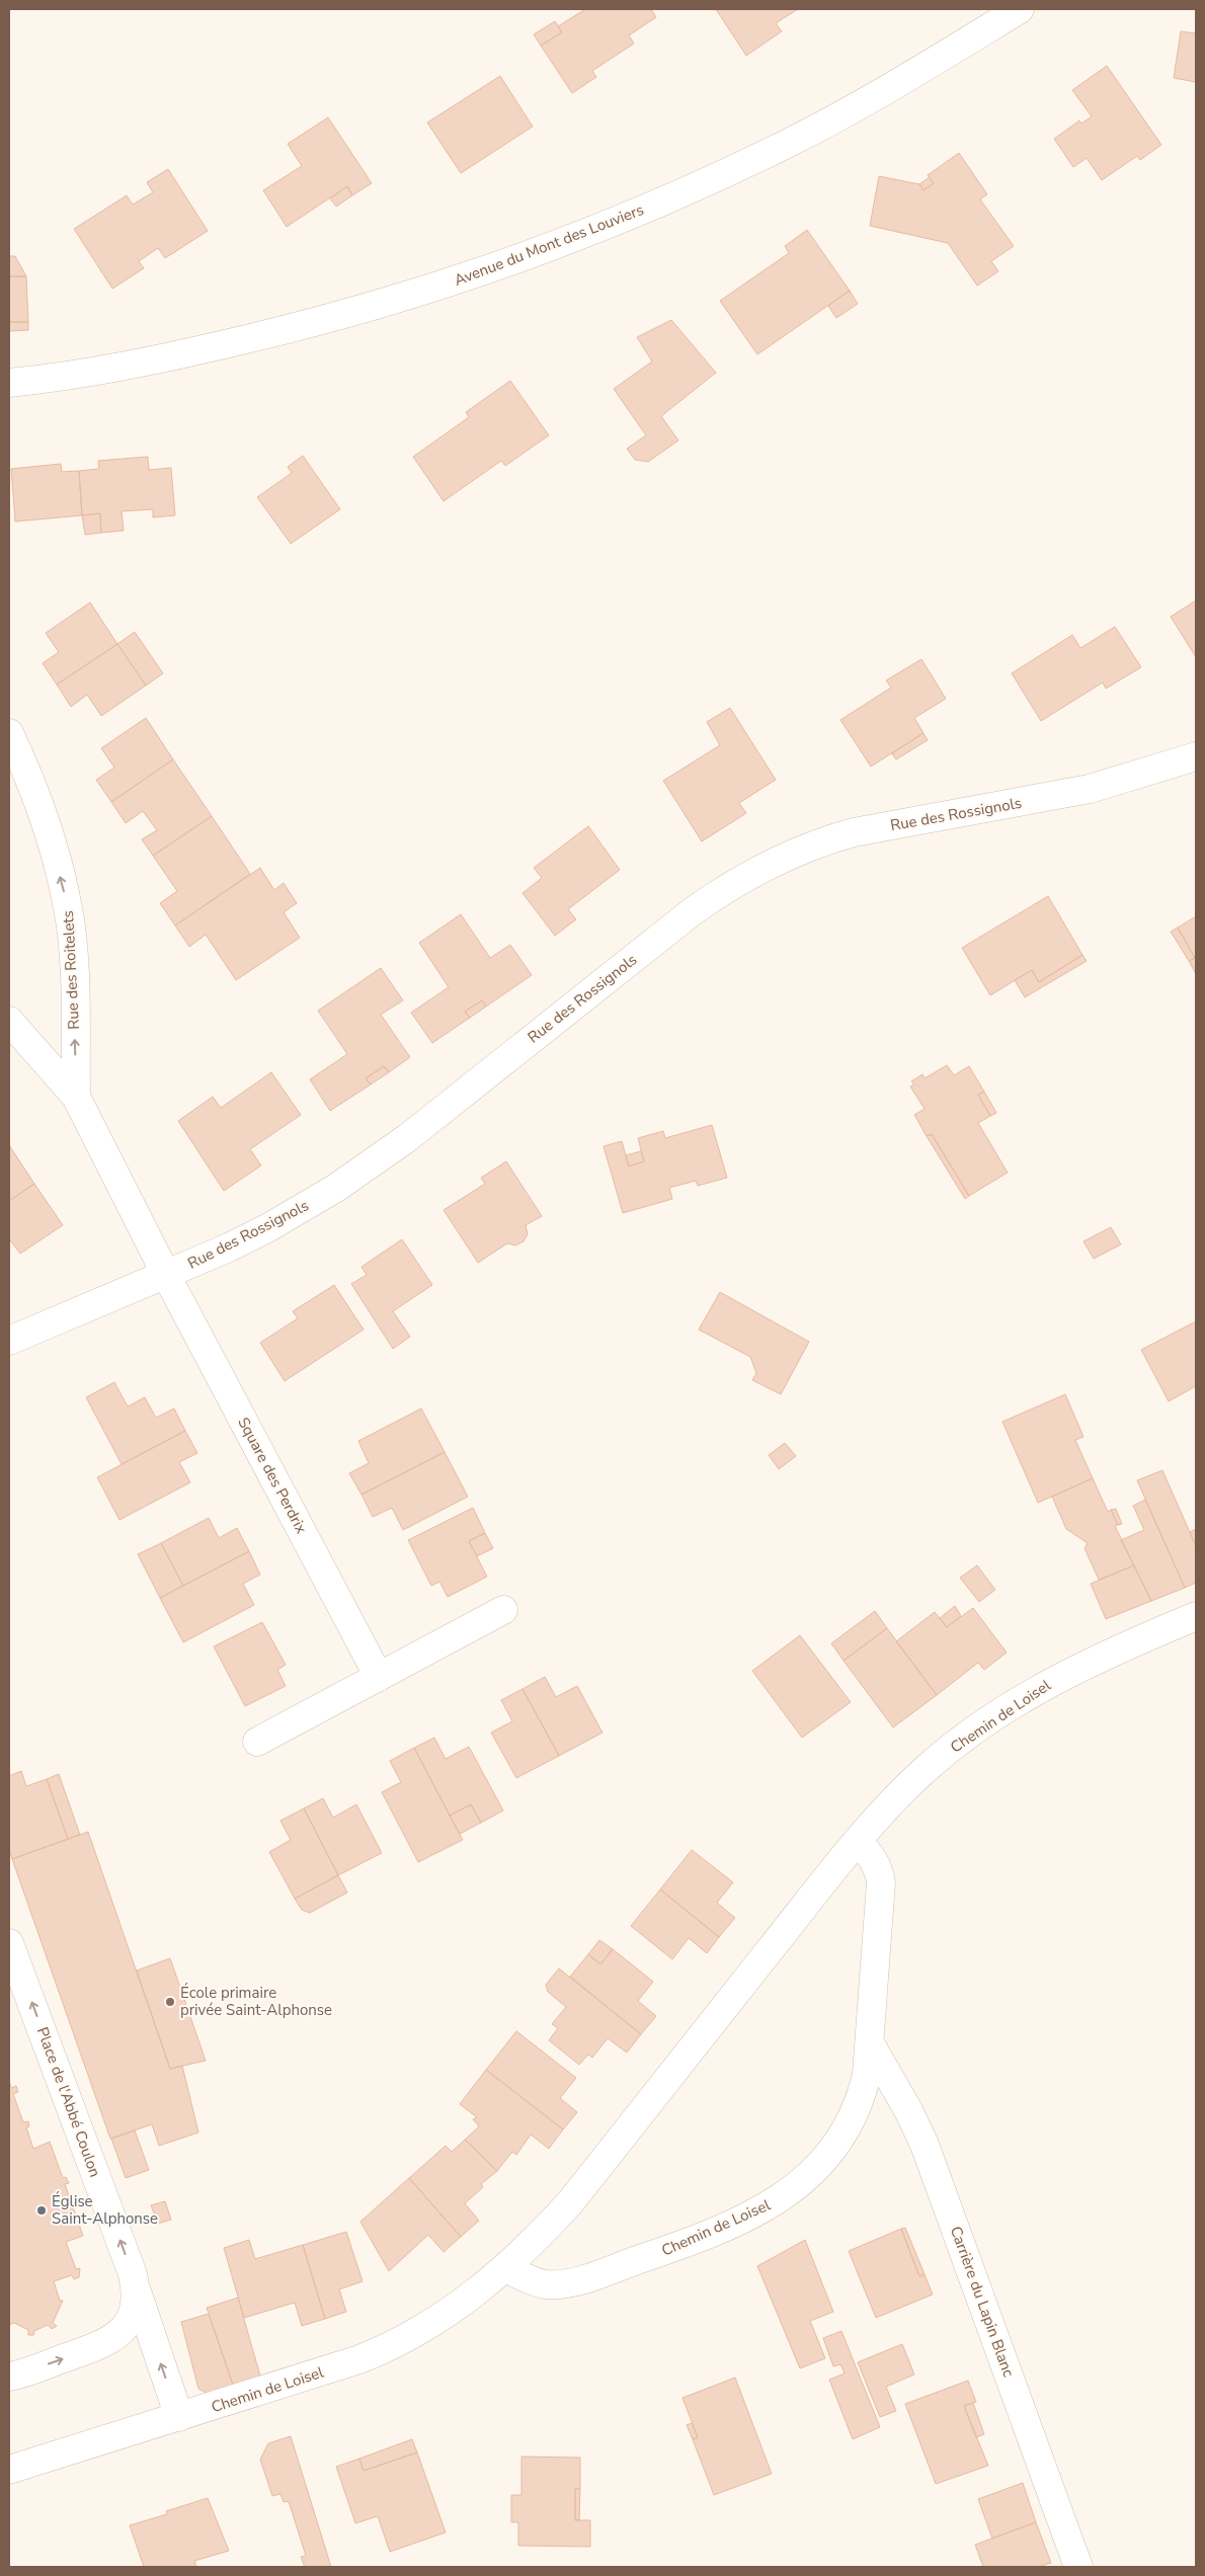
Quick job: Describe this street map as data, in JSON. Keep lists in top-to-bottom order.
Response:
{
  "streets": {
    "street": [
      "Avenue du Mont des Louviers",
      "Rue des Rossignols",
      "Rue des Roitelets",
      "Square des Perdrix",
      "Chemin de Loisel",
      "Place de l'Abbé Coulon",
      "Carrière du Lapin Blanc"
    ]
  },
  "crossings": [
    ["Rue des Rossignols", "Rue des Roitelets"],
    ["Rue des Rossignols", "Square des Perdrix"],
    ["Rue des Roitelets", "Square des Perdrix"],
    ["Chemin de Loisel", "Place de l'Abbé Coulon"],
    ["Chemin de Loisel", "Carrière du Lapin Blanc"]
  ],
  "one_way": ["Rue des Roitelets", "Place de l'Abbé Coulon"],
  "places": ["École primaire privée Saint-Alphonse", "Église Saint-Alphonse"]
}
